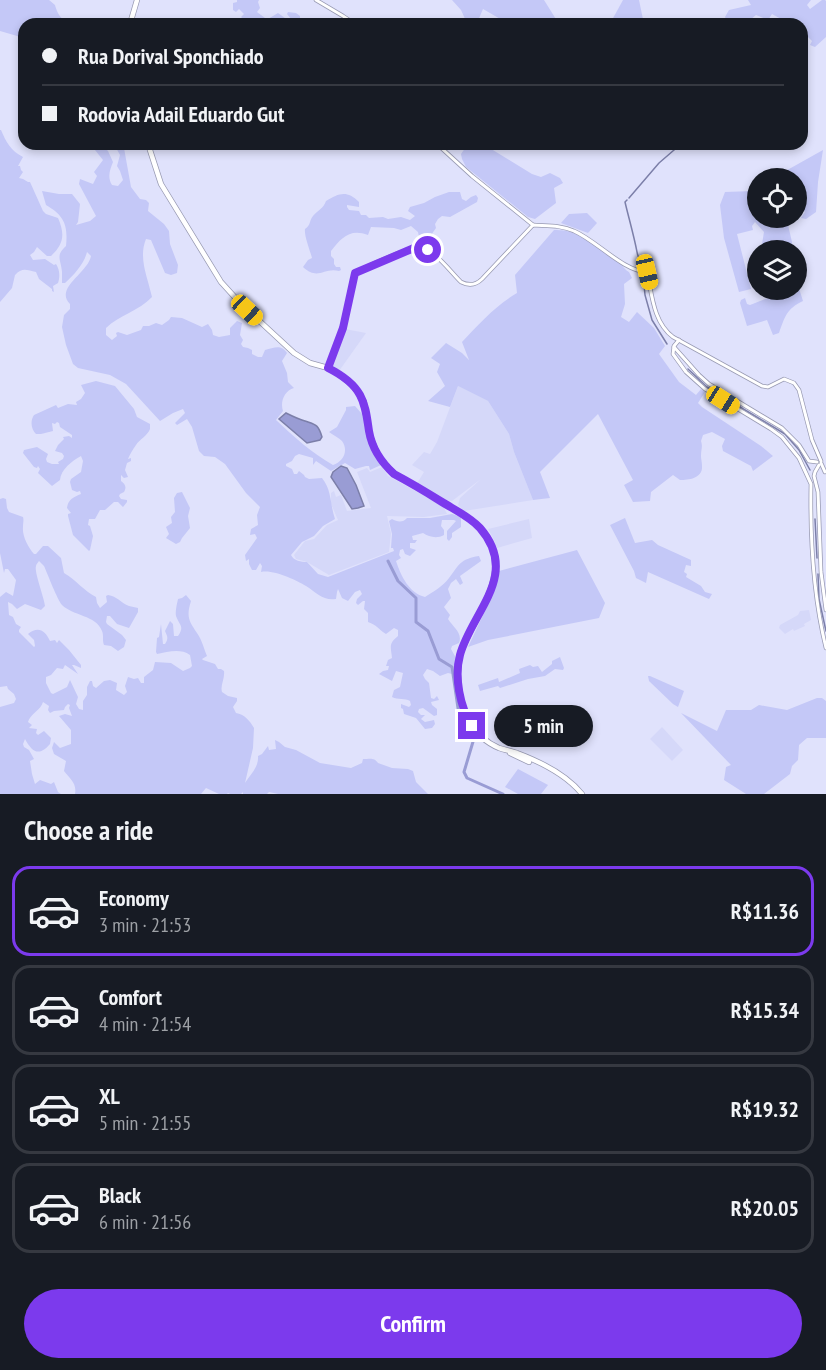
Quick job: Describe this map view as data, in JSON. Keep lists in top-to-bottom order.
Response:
{
  "page": {
    "banner": ["Rua Dorival Sponchiado", "Rodovia Adail Eduardo Gut"],
    "bubble": "5 min",
    "heading": "Choose a ride",
    "list": [
      {
        "name": "Economy",
        "note": "3 min · 21:53",
        "value": "R$11.36"
      },
      {
        "name": "Comfort",
        "note": "4 min · 21:54",
        "value": "R$15.34"
      },
      {
        "name": "XL",
        "note": "5 min · 21:55",
        "value": "R$19.32"
      },
      {
        "name": "Black",
        "note": "6 min · 21:56",
        "value": "R$20.05"
      }
    ],
    "buttons": "Confirm"
  }
}
